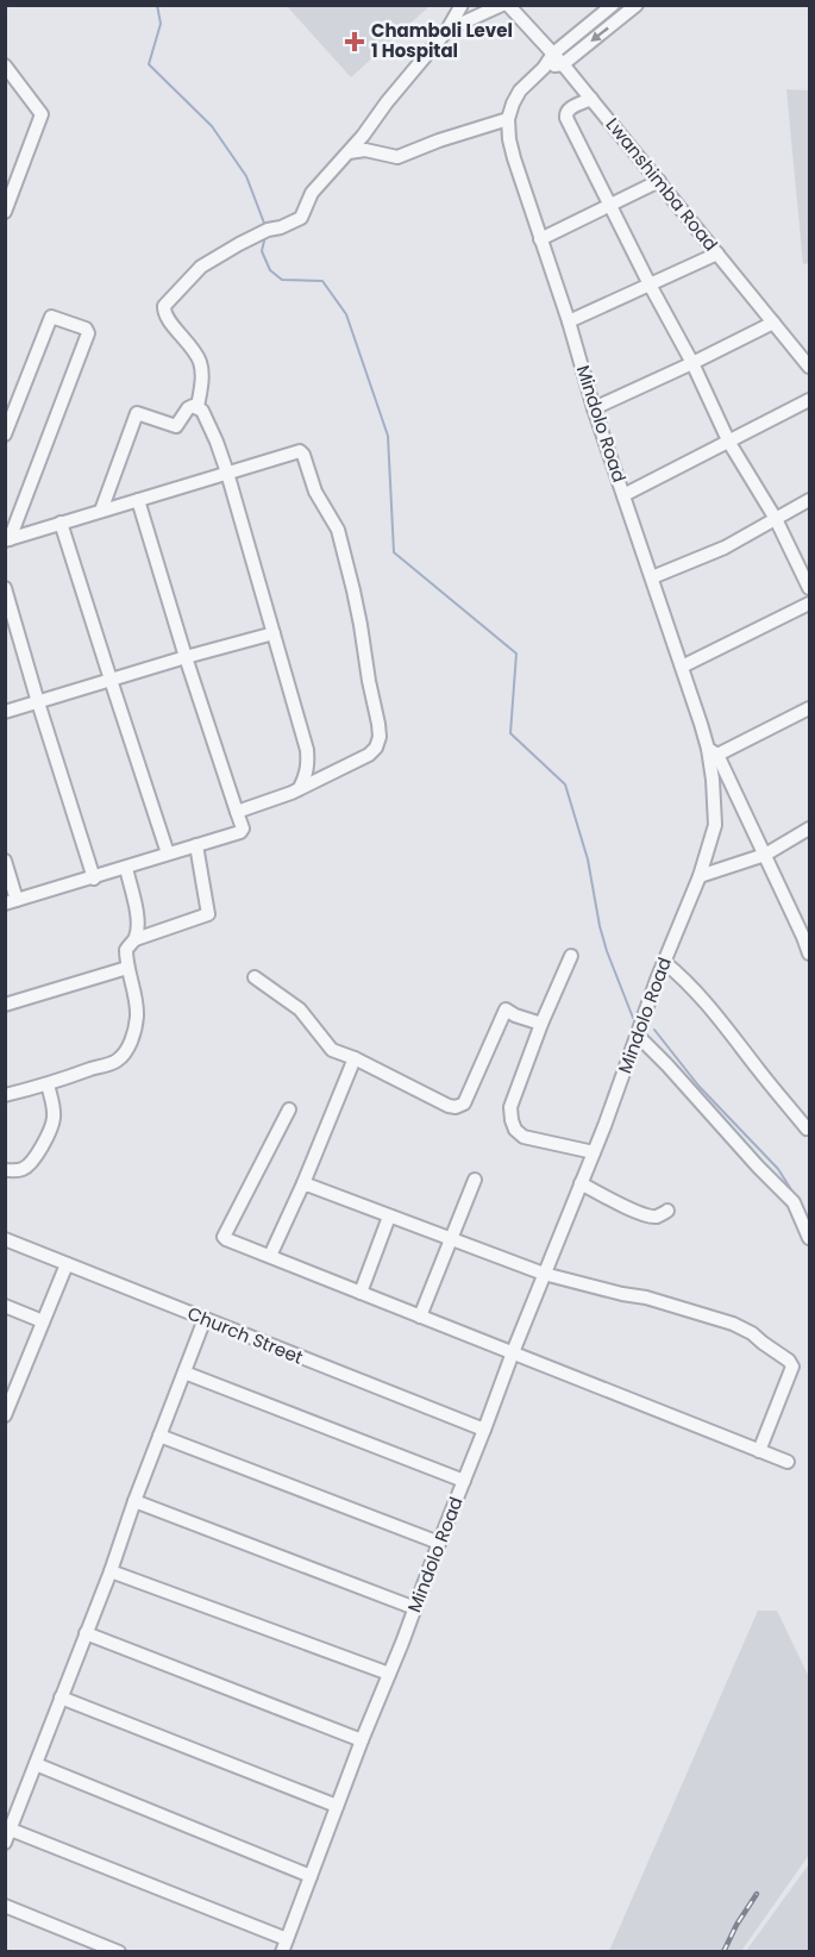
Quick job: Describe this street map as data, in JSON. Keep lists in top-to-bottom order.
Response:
{
  "streets": {
    "street": ["Lwanshimba Road", "Mindolo Road", "Church Street"]
  },
  "crossings": [
    ["Mindolo Road", "Church Street"]
  ],
  "places": {
    "health": ["Chamboli Level 1 Hospital"]
  }
}
